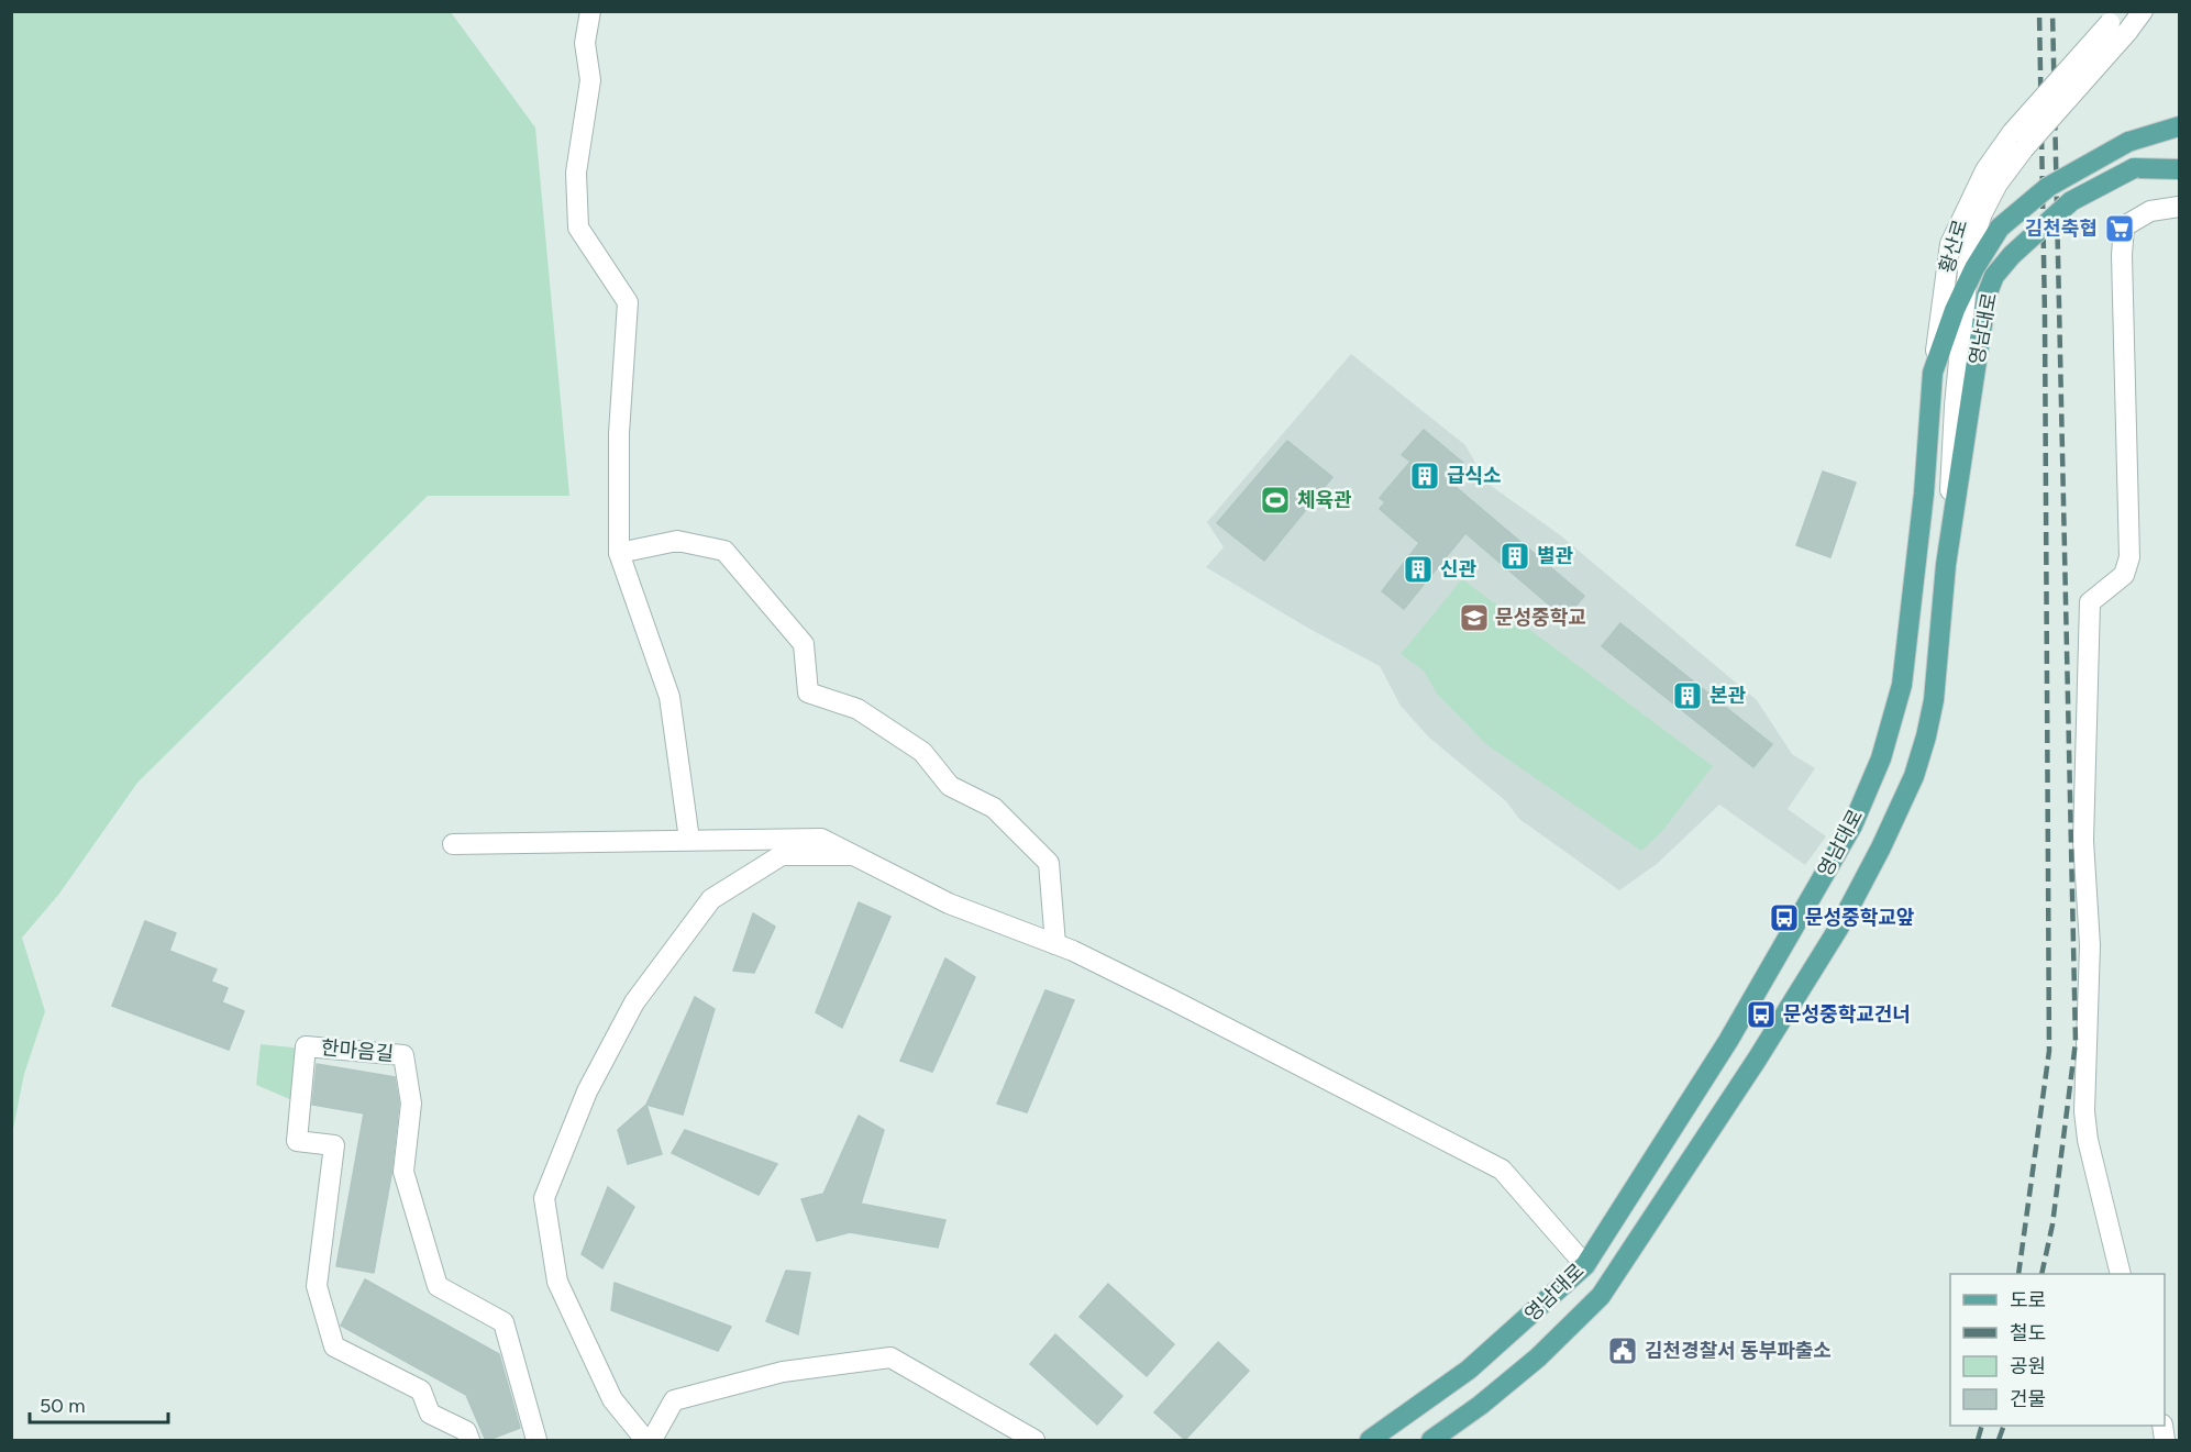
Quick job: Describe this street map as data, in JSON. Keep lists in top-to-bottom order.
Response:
{
  "streets": {
    "main road": ["영남대로"],
    "street": ["황산로", "한마음길"]
  },
  "crossings": [
    ["황산로", "영남대로"]
  ],
  "places": {
    "supermarket": ["김천축협"],
    "building": [
      "급식소",
      "별관",
      "신관",
      "본관"
    ],
    "sports": ["체육관"],
    "school or university": ["문성중학교"],
    "bus stop": ["문성중학교앞", "문성중학교건너"],
    "public building": ["김천경찰서 동부파출소"]
  },
  "legend": [
    "도로",
    "철도",
    "공원",
    "건물"
  ],
  "scale_bar": "50 m"
}
